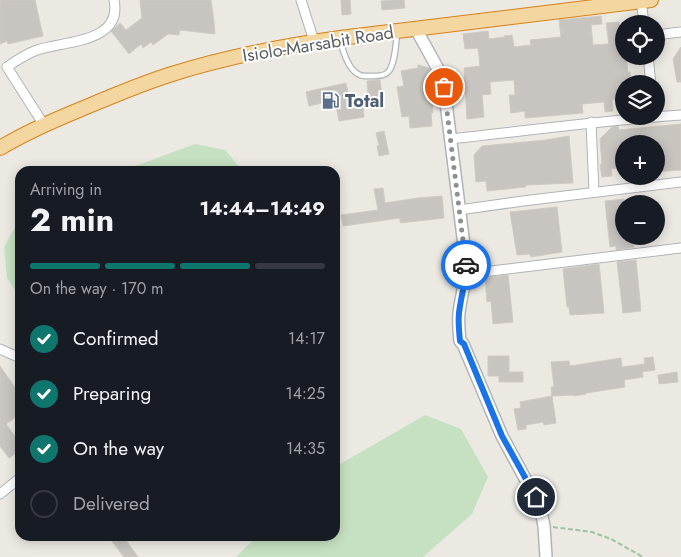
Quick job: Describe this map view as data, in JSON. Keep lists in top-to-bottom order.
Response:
{
  "streets": {
    "highway": ["Isiolo-Marsabit Road"]
  },
  "places": {
    "fuel station": ["Total"]
  },
  "page": {
    "map_buttons": ["+", "−"],
    "heading": ["2 min", "Arriving in", "14:44–14:49"],
    "bar": "On the way · 170 m",
    "list": [
      ["Confirmed", "14:17"],
      ["Preparing", "14:25"],
      ["On the way", "14:35"],
      "Delivered"
    ]
  }
}
